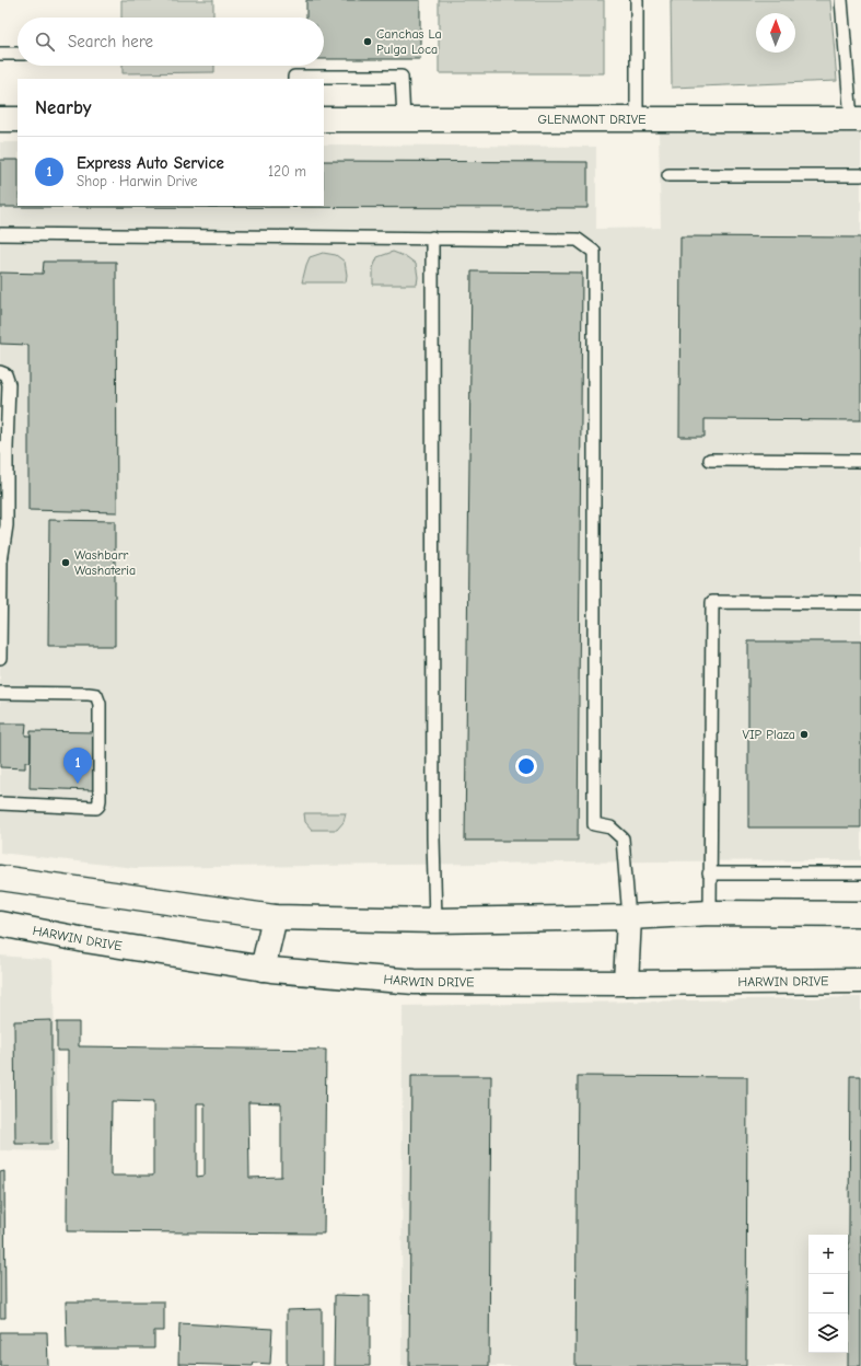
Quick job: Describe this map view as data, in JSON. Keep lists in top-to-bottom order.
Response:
{
  "streets": {
    "main road": ["GLENMONT DRIVE", "HARWIN DRIVE"]
  },
  "places": ["Canchas La Pulga Loca", "Washbarr Washateria", "VIP Plaza"],
  "north": "top",
  "page": {
    "search": "Search here",
    "heading": "Nearby",
    "list": [
      {
        "mark": "1",
        "name": "Express Auto Service",
        "note": "Shop · Harwin Drive",
        "value": "120 m"
      }
    ],
    "pins": "1",
    "map_buttons": ["+", "−"]
  }
}
